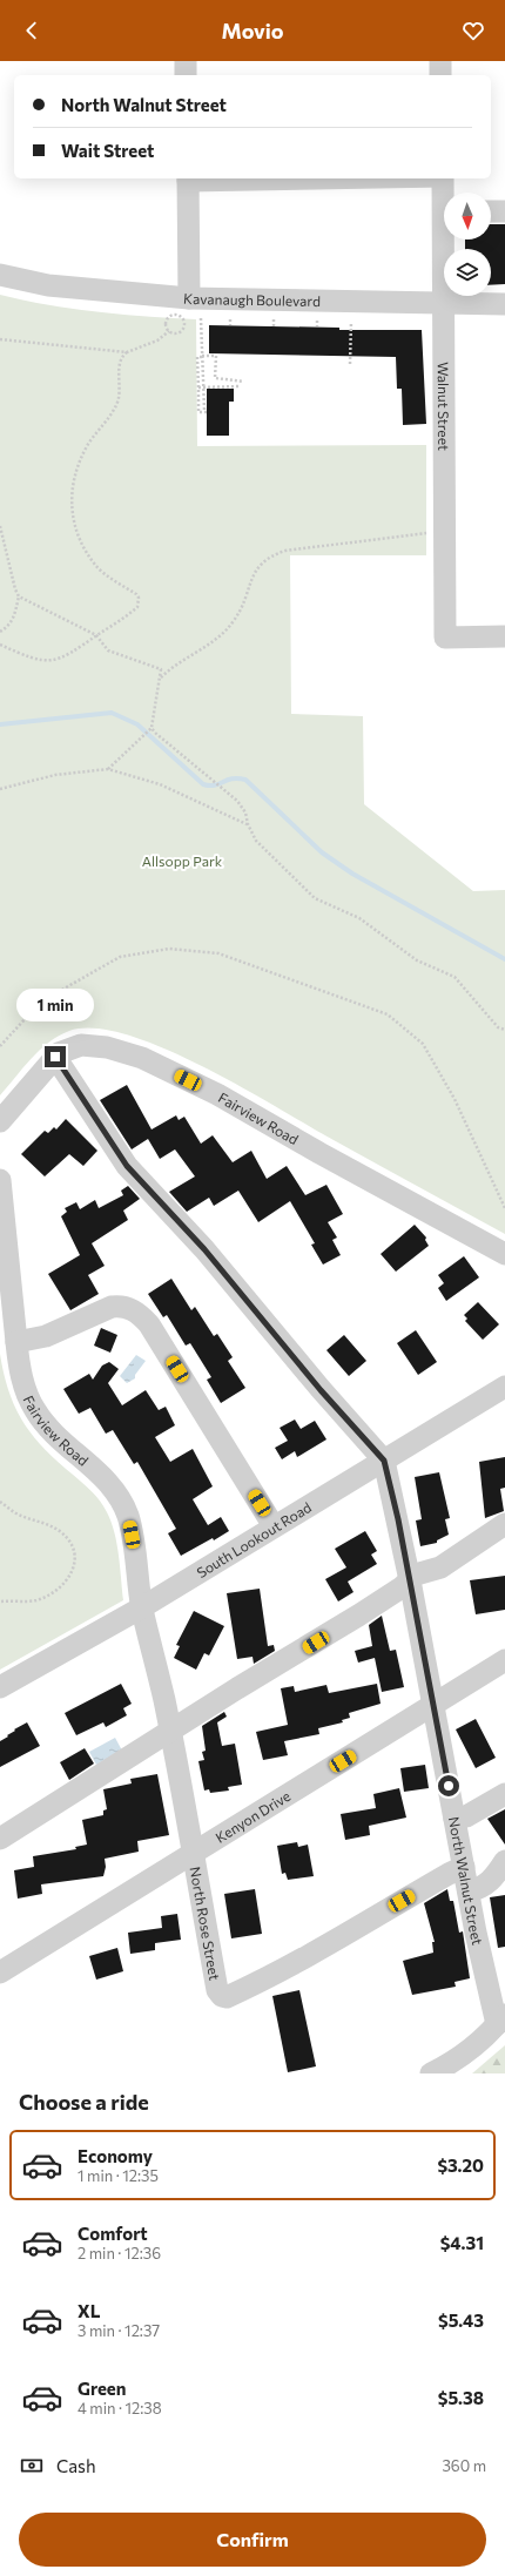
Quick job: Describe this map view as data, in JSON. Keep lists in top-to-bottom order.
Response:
{
  "streets": {
    "street": [
      "Kavanaugh Boulevard",
      "Walnut Street",
      "Fairview Road",
      "South Lookout Road",
      "Kenyon Drive",
      "North Walnut Street",
      "North Rose Street"
    ]
  },
  "crossings": [
    ["Kavanaugh Boulevard", "Walnut Street"],
    ["Fairview Road", "South Lookout Road"],
    ["Fairview Road", "North Rose Street"],
    ["South Lookout Road", "North Walnut Street"],
    ["South Lookout Road", "North Rose Street"],
    ["Kenyon Drive", "North Walnut Street"],
    ["Kenyon Drive", "North Rose Street"],
    ["North Walnut Street", "North Rose Street"]
  ],
  "parks": ["Allsopp Park"],
  "north": "bottom",
  "page": {
    "header": "Movio",
    "banner": ["North Walnut Street", "Wait Street"],
    "bubble": "1 min",
    "heading": "Choose a ride",
    "list": [
      {
        "name": "Economy",
        "note": "1 min · 12:35",
        "value": "$3.20"
      },
      {
        "name": "Comfort",
        "note": "2 min · 12:36",
        "value": "$4.31"
      },
      {
        "name": "XL",
        "note": "3 min · 12:37",
        "value": "$5.43"
      },
      {
        "name": "Green",
        "note": "4 min · 12:38",
        "value": "$5.38"
      }
    ],
    "pay": ["Cash", "360 m"],
    "buttons": "Confirm"
  }
}
